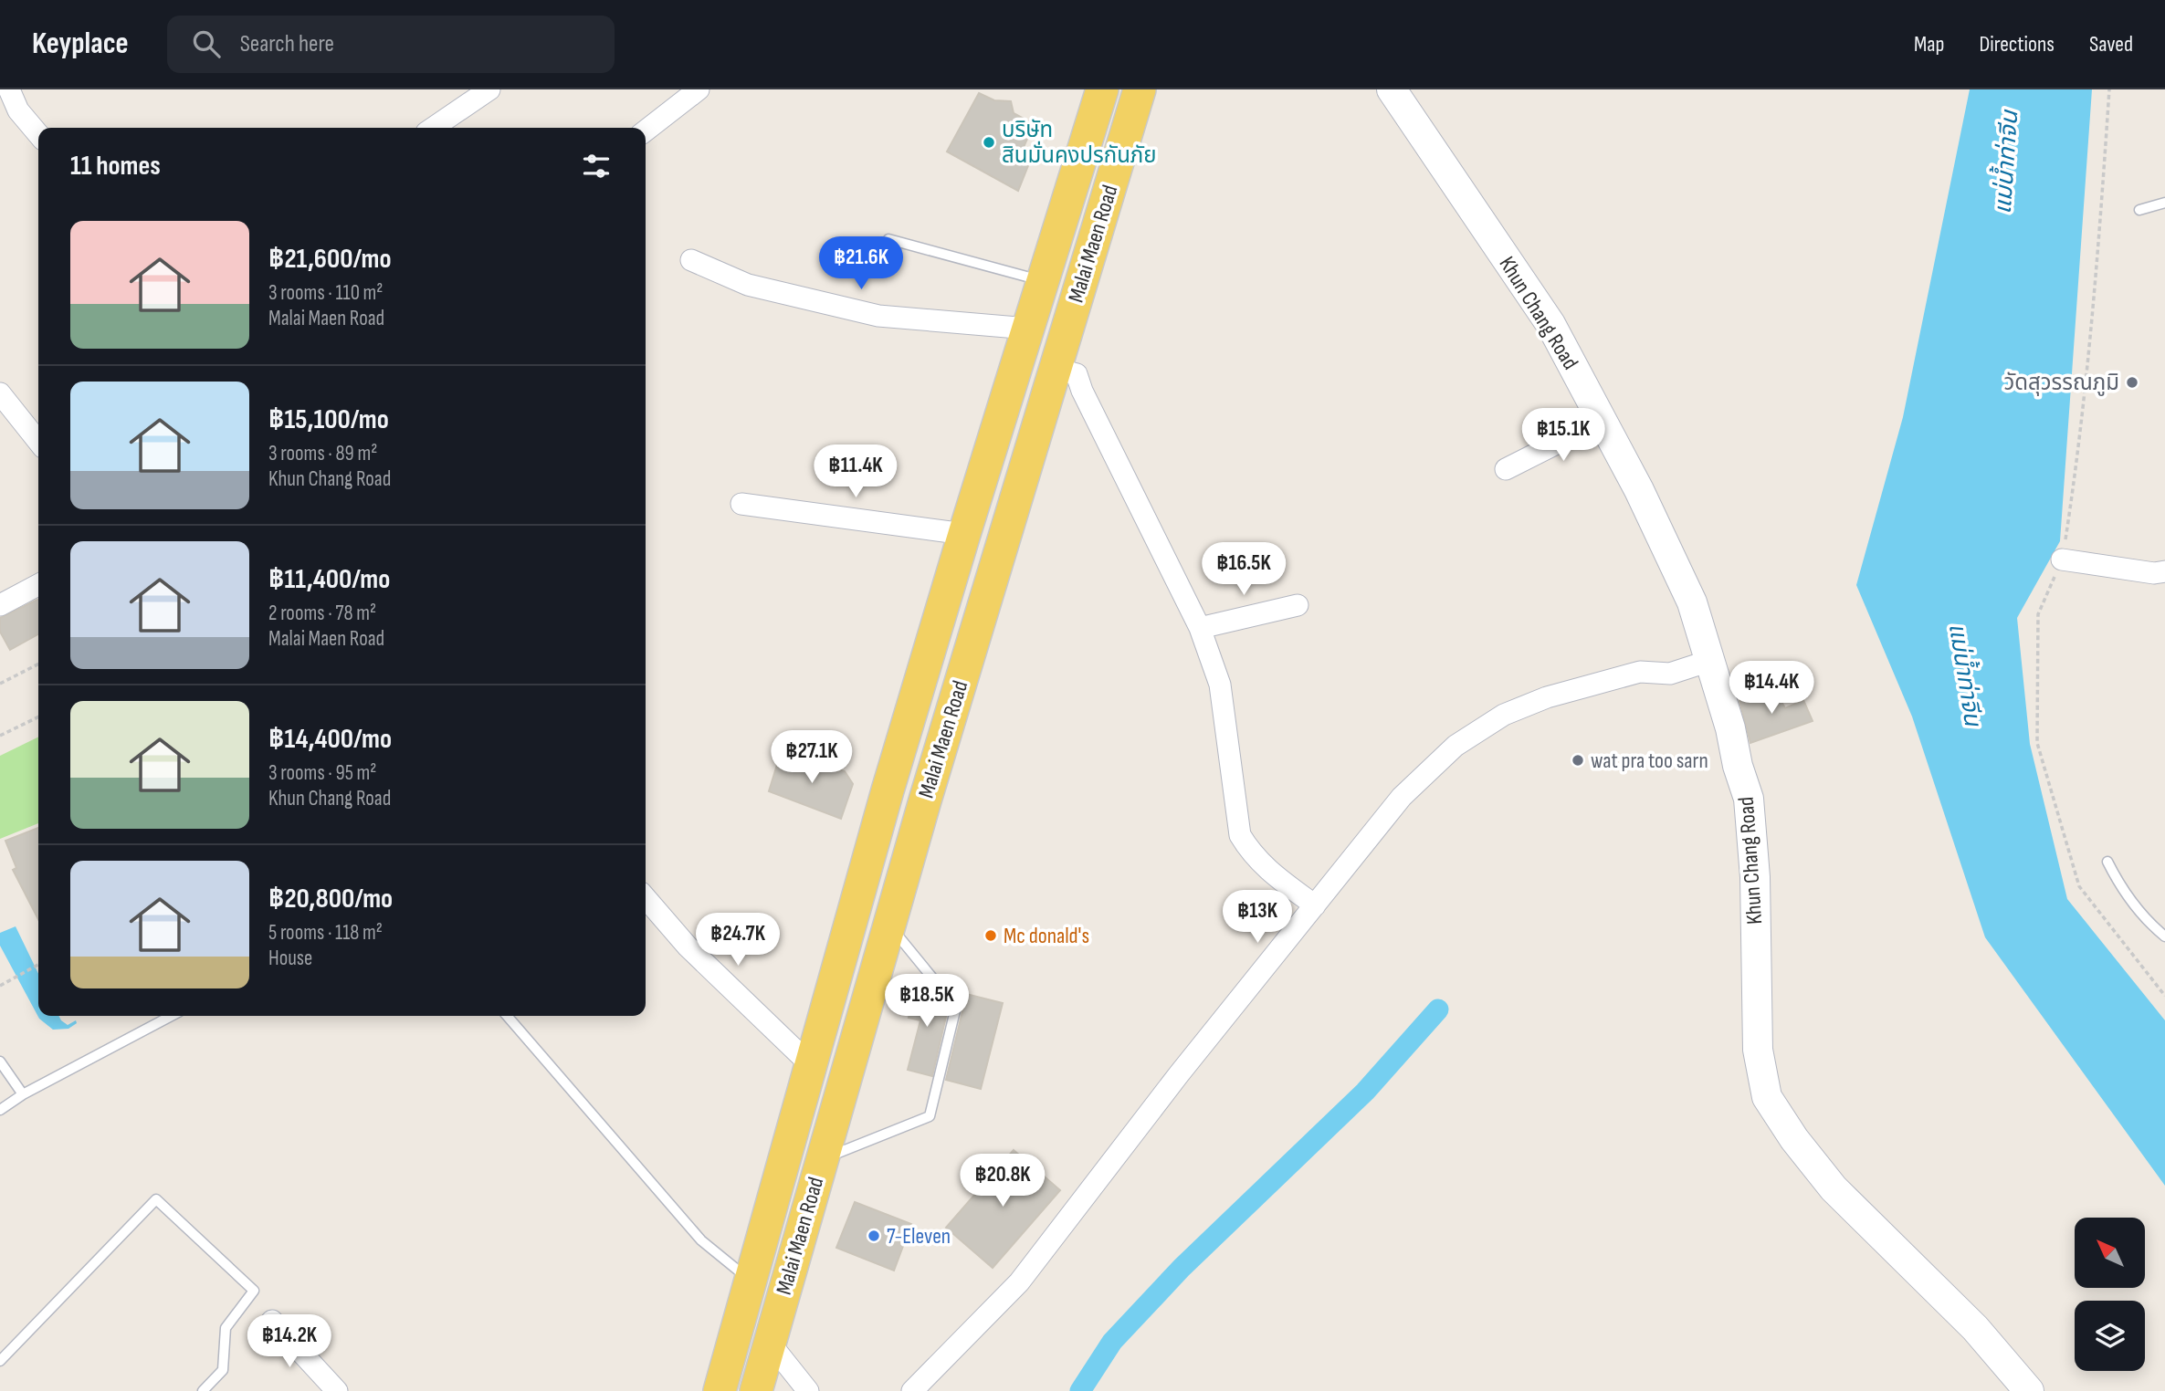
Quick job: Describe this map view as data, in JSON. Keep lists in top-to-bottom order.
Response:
{
  "streets": {
    "main road": ["Malai Maen Road", "Khun Chang Road"]
  },
  "water": ["แม่น้ำท่าจีน"],
  "places": [
    "บริษัท สินมั่นคงปรกันภัย",
    "วัดสุวรรณภูมิ",
    "wat pra too sarn",
    "Mc donald's",
    "7-Eleven"
  ],
  "north": "top left",
  "page": {
    "header": "Keyplace",
    "search": "Search here",
    "nav": ["Map", "Directions", "Saved"],
    "heading": "11 homes",
    "list": [
      {
        "name": "฿21,600/mo",
        "note": "3 rooms · 110 m² · Malai Maen Road"
      },
      {
        "name": "฿15,100/mo",
        "note": "3 rooms · 89 m² · Khun Chang Road"
      },
      {
        "name": "฿11,400/mo",
        "note": "2 rooms · 78 m² · Malai Maen Road"
      },
      {
        "name": "฿14,400/mo",
        "note": "3 rooms · 95 m² · Khun Chang Road"
      },
      {
        "name": "฿20,800/mo",
        "note": "5 rooms · 118 m² · House"
      }
    ],
    "price": [
      "฿21.6K",
      "฿15.1K",
      "฿11.4K",
      "฿16.5K",
      "฿14.4K",
      "฿27.1K",
      "฿13K",
      "฿24.7K",
      "฿18.5K",
      "฿20.8K",
      "฿14.2K"
    ]
  }
}
